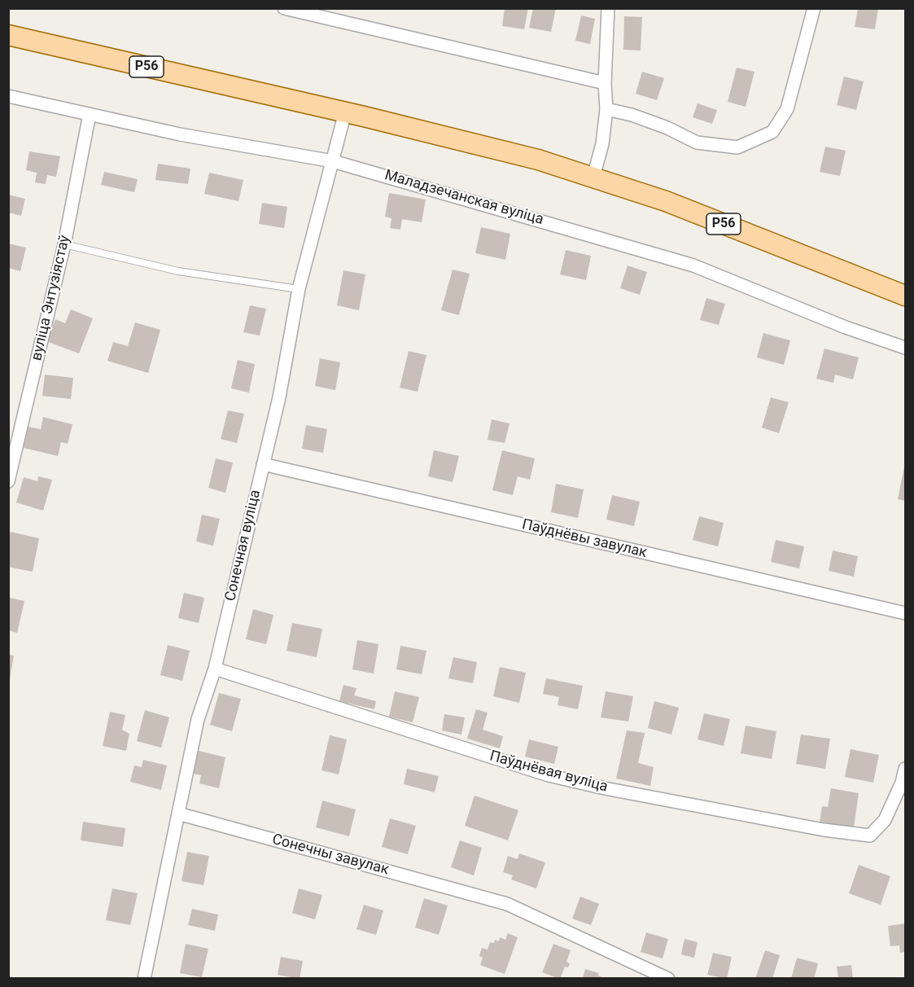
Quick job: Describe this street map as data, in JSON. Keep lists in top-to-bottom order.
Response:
{
  "streets": {
    "main road": ["Р56"],
    "street": [
      "Маладзечанская вуліца",
      "вуліца Энтузіястаў",
      "Паўднёвы завулак",
      "Сонечная вуліца",
      "Паўднёвая вуліца",
      "Сонечны завулак"
    ]
  },
  "crossings": [
    ["Р56", "Сонечная вуліца"],
    ["Маладзечанская вуліца", "вуліца Энтузіястаў"],
    ["Маладзечанская вуліца", "Сонечная вуліца"],
    ["Паўднёвы завулак", "Сонечная вуліца"],
    ["Сонечная вуліца", "Паўднёвая вуліца"],
    ["Сонечная вуліца", "Сонечны завулак"]
  ]
}
